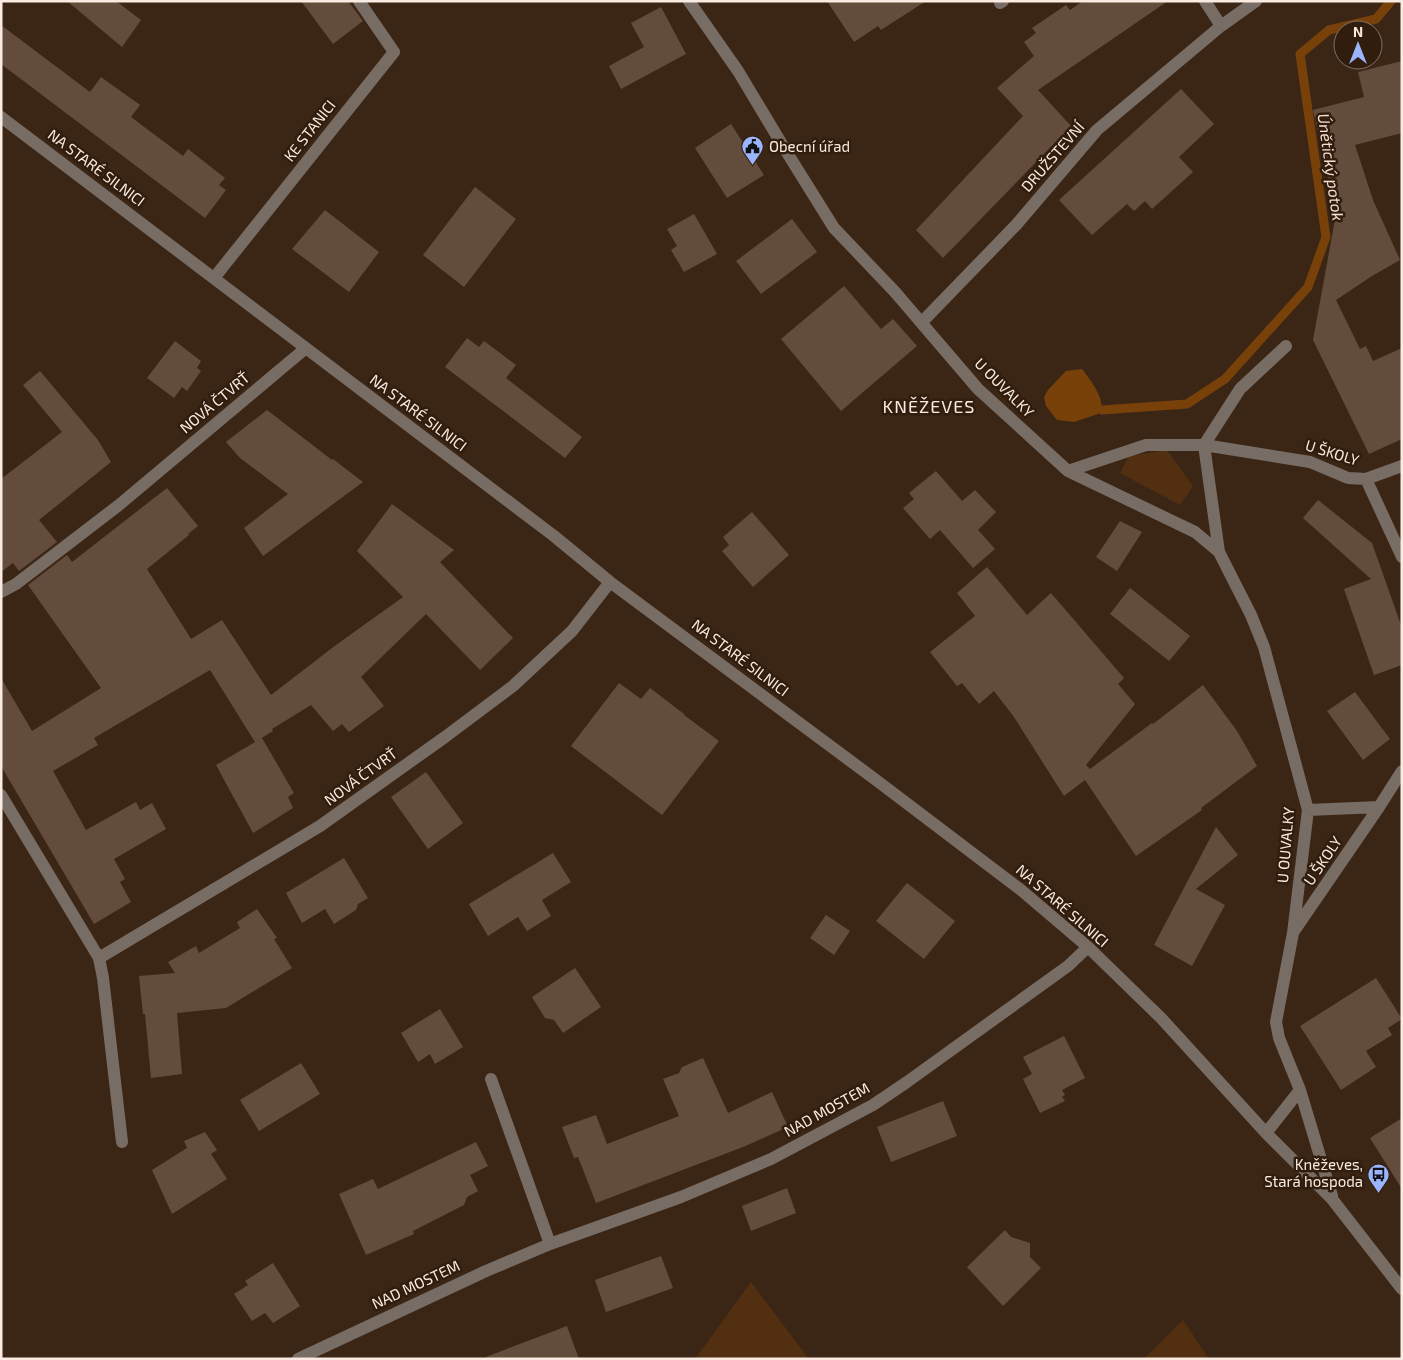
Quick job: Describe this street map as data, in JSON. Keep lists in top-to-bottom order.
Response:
{
  "streets": {
    "street": [
      "KE STANICI",
      "DRUŽSTEVNÍ",
      "NA STARÉ SILNICI",
      "U OUVALKY",
      "NOVÁ ČTVRŤ",
      "U ŠKOLY",
      "NAD MOSTEM"
    ]
  },
  "crossings": [
    ["KE STANICI", "NA STARÉ SILNICI"],
    ["DRUŽSTEVNÍ", "U OUVALKY"],
    ["NA STARÉ SILNICI", "U OUVALKY"],
    ["NA STARÉ SILNICI", "NOVÁ ČTVRŤ"],
    ["NA STARÉ SILNICI", "NAD MOSTEM"],
    ["U OUVALKY", "U ŠKOLY"]
  ],
  "districts": ["KNĚŽEVES"],
  "water": ["Únětický potok"],
  "places": {
    "public building": ["Obecní úřad"],
    "bus stop": ["Kněževes, Stará hospoda"]
  },
  "north": "top"
}
